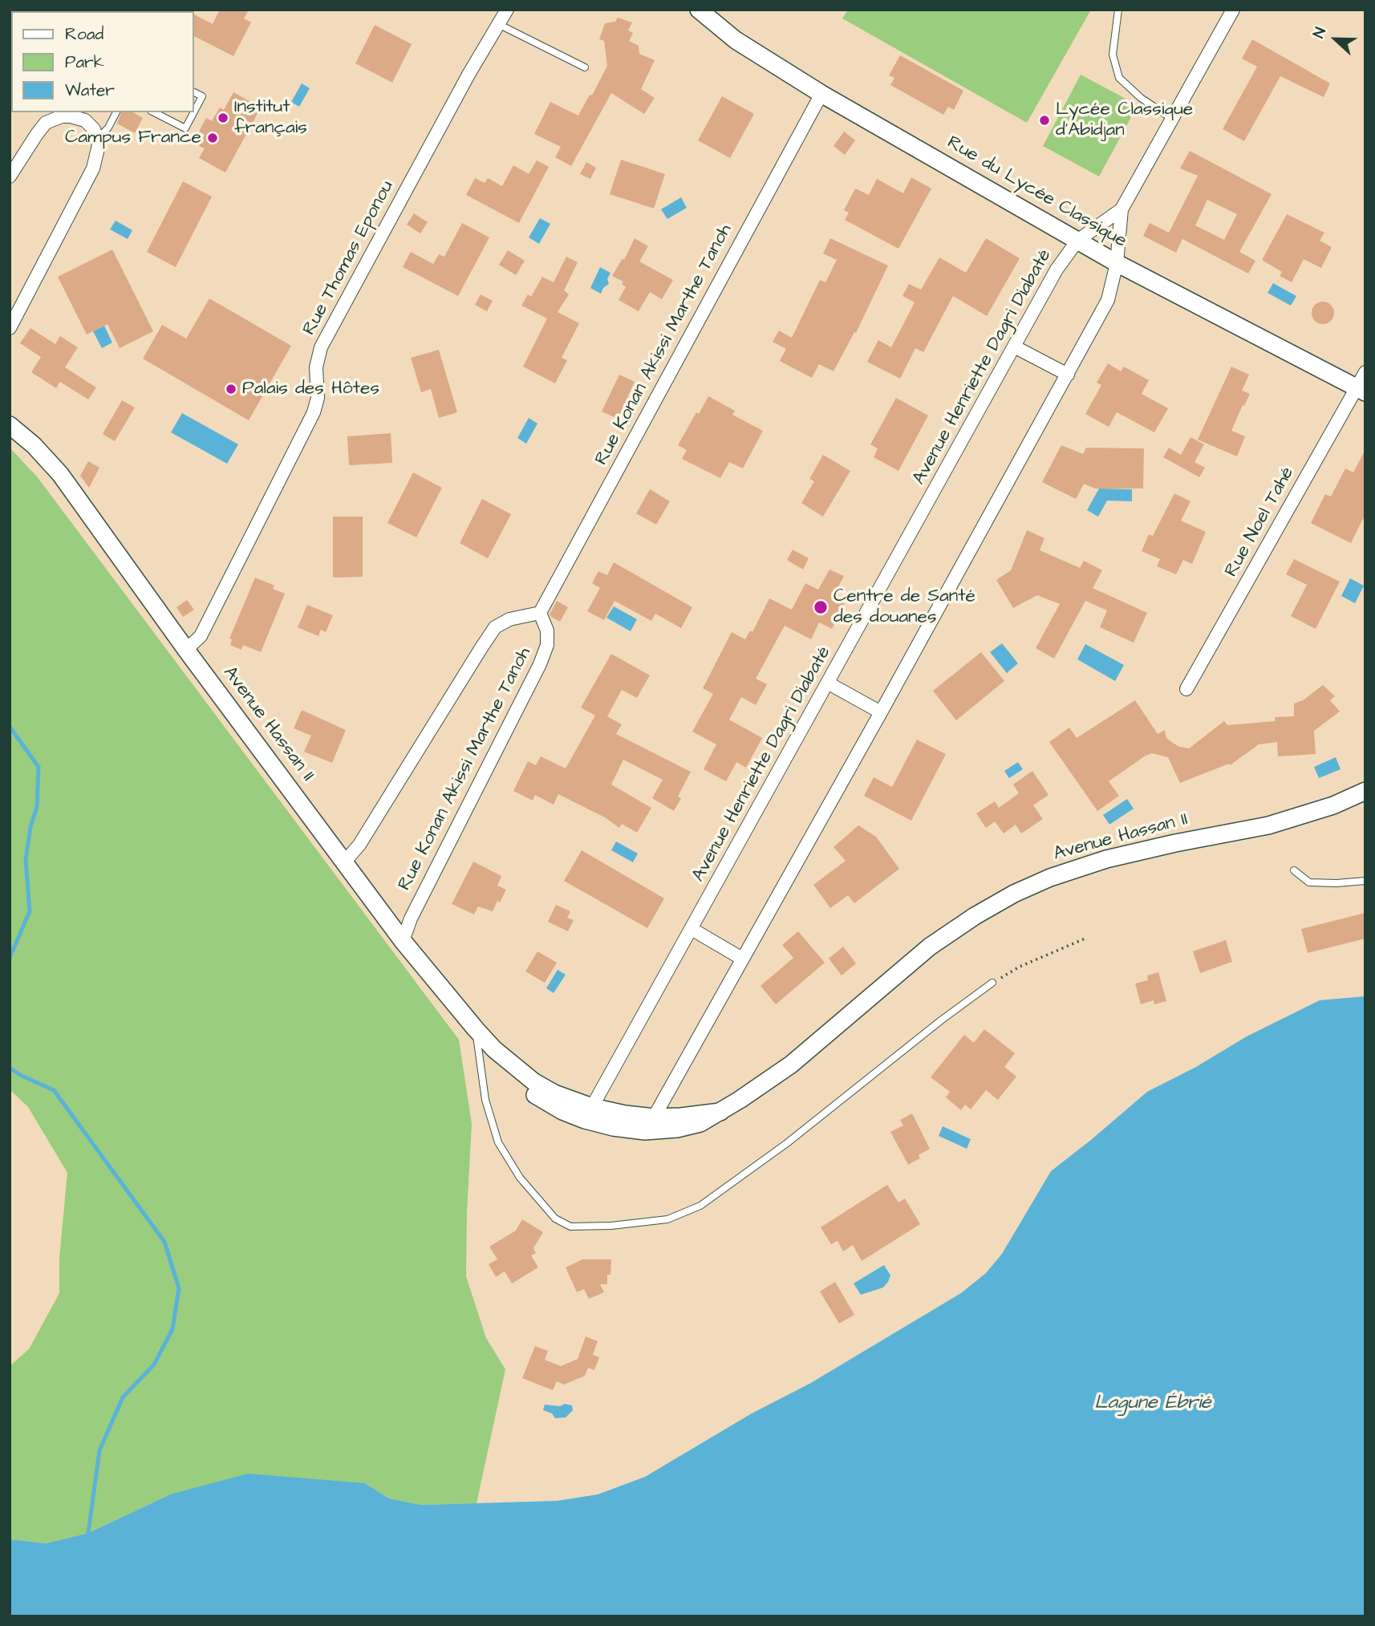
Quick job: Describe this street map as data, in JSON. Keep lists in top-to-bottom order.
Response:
{
  "streets": {
    "street": [
      "Rue du Lycée Classique",
      "Rue Thomas Eponou",
      "Rue Konan Akissi Marthe Tanoh",
      "Avenue Henriette Dagri Diabaté",
      "Rue Noel Tahé",
      "Avenue Hassan II"
    ]
  },
  "crossings": [
    ["Rue du Lycée Classique", "Rue Konan Akissi Marthe Tanoh"],
    ["Rue du Lycée Classique", "Avenue Henriette Dagri Diabaté"],
    ["Rue du Lycée Classique", "Rue Noel Tahé"],
    ["Rue Thomas Eponou", "Avenue Hassan II"],
    ["Rue Konan Akissi Marthe Tanoh", "Avenue Hassan II"],
    ["Avenue Henriette Dagri Diabaté", "Avenue Hassan II"]
  ],
  "water": ["Lagune Ébrié"],
  "places": [
    "Institut français",
    "Lycée Classique d'Abidjan",
    "Campus France",
    "Palais des Hôtes",
    "Centre de Santé des douanes"
  ],
  "legend": ["Road", "Park", "Water"],
  "north": "left"
}
